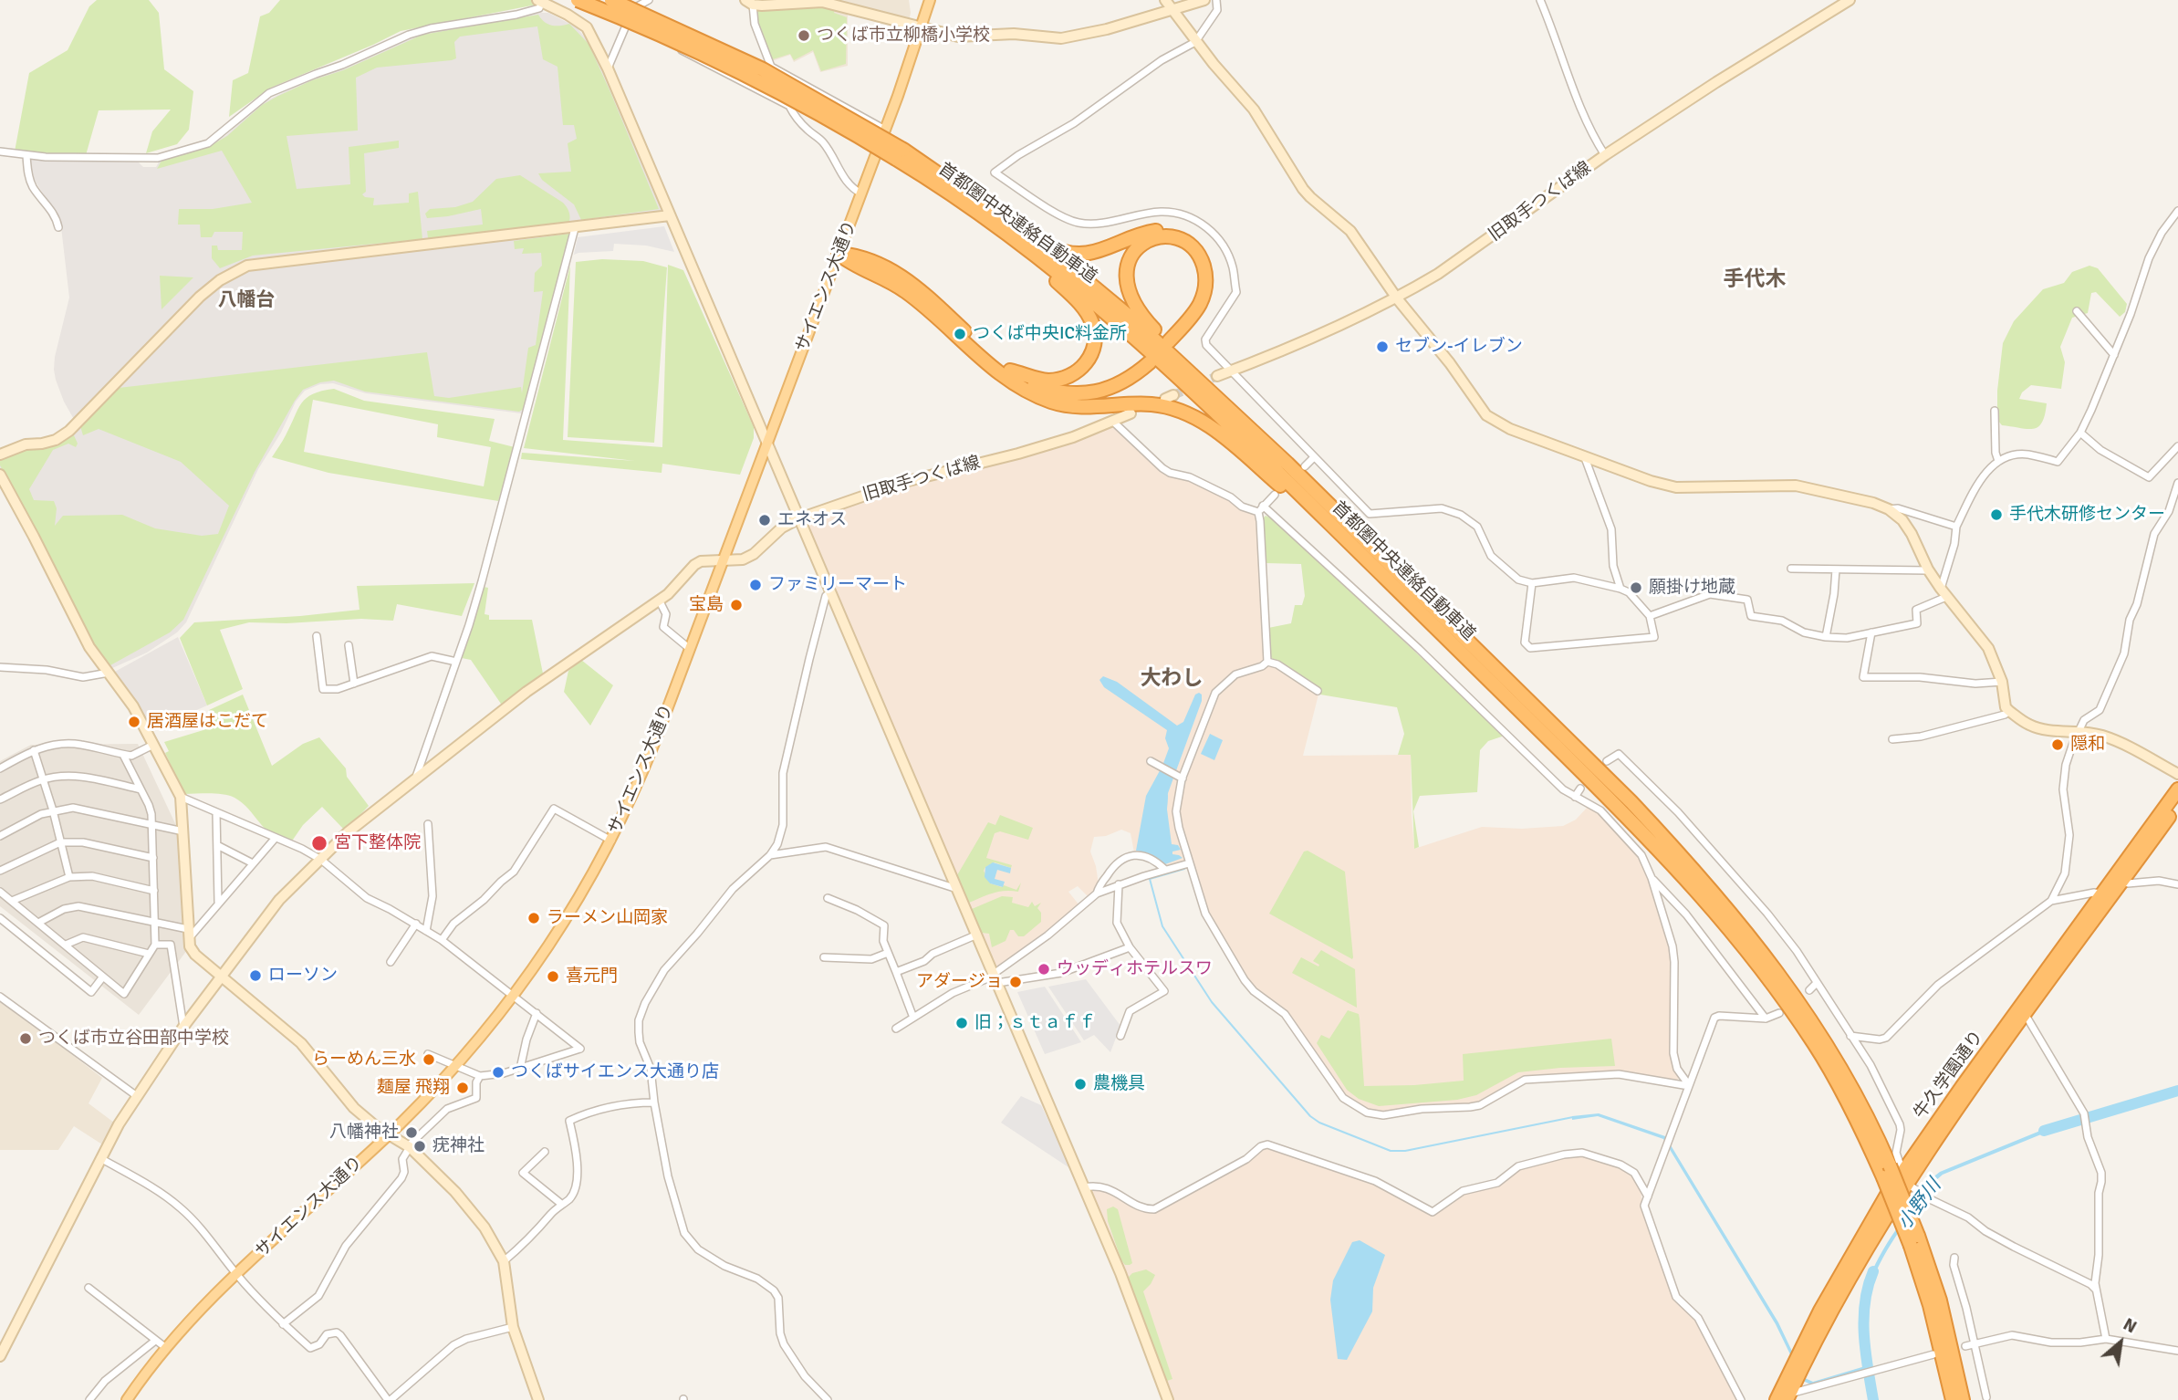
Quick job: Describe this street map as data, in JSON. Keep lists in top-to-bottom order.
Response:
{
  "streets": {
    "highway": ["首都圏中央連絡自動車道", "牛久学園通り"],
    "main road": ["サイエンス大通り"],
    "street": ["旧取手つくば線"]
  },
  "crossings": [
    ["旧取手つくば線", "サイエンス大通り"]
  ],
  "districts": ["手代木", "八幡台", "大わし"],
  "water": ["小野川"],
  "places": [
    "つくば市立柳橋小学校",
    "つくば中央IC料金所",
    "セブン-イレブン",
    "手代木研修センター",
    "エネオス",
    "ファミリーマート",
    "願掛け地蔵",
    "宝島",
    "居酒屋はこだて",
    "隠和",
    "宮下整体院",
    "ラーメン山岡家",
    "ウッディホテルスワ",
    "ローソン",
    "喜元門",
    "アダージョ",
    "旧；ｓｔａｆｆ",
    "つくば市立谷田部中学校",
    "らーめん三水",
    "つくばサイエンス大通り店",
    "農機具",
    "麺屋 飛翔",
    "八幡神社",
    "疣神社"
  ],
  "north": "top right"
}
